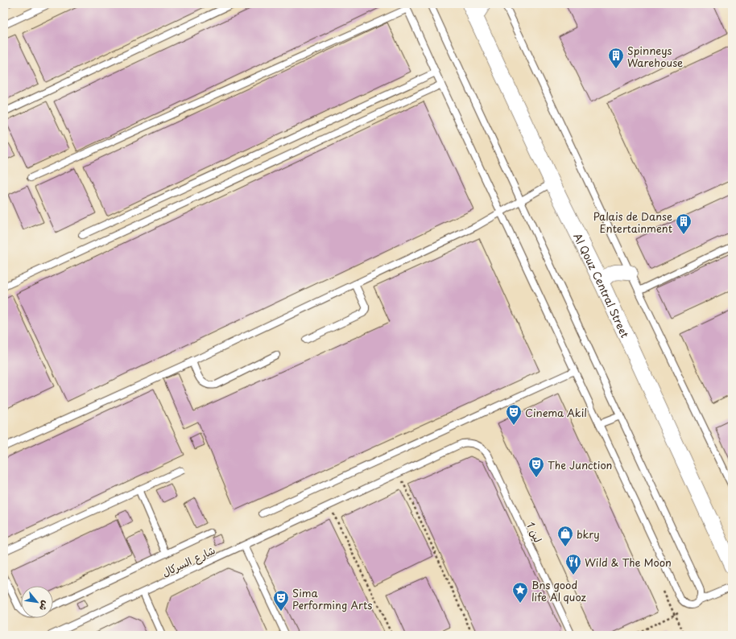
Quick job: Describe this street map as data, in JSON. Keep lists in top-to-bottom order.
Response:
{
  "streets": {
    "street": ["Al Qouz Central Street"],
    "lane": ["لين 1", "شارع السركال"]
  },
  "crossings": [
    ["لين 1", "شارع السركال"]
  ],
  "places": {
    "building": ["Spinneys Warehouse", "Palais de Danse Entertainment"],
    "theatre": ["Cinema Akil", "The Junction", "Sima Performing Arts"],
    "shop": ["bkry"],
    "restaurant": ["Wild & The Moon"],
    "place": ["Bns good life Al quoz"]
  },
  "north": "bottom right"
}
